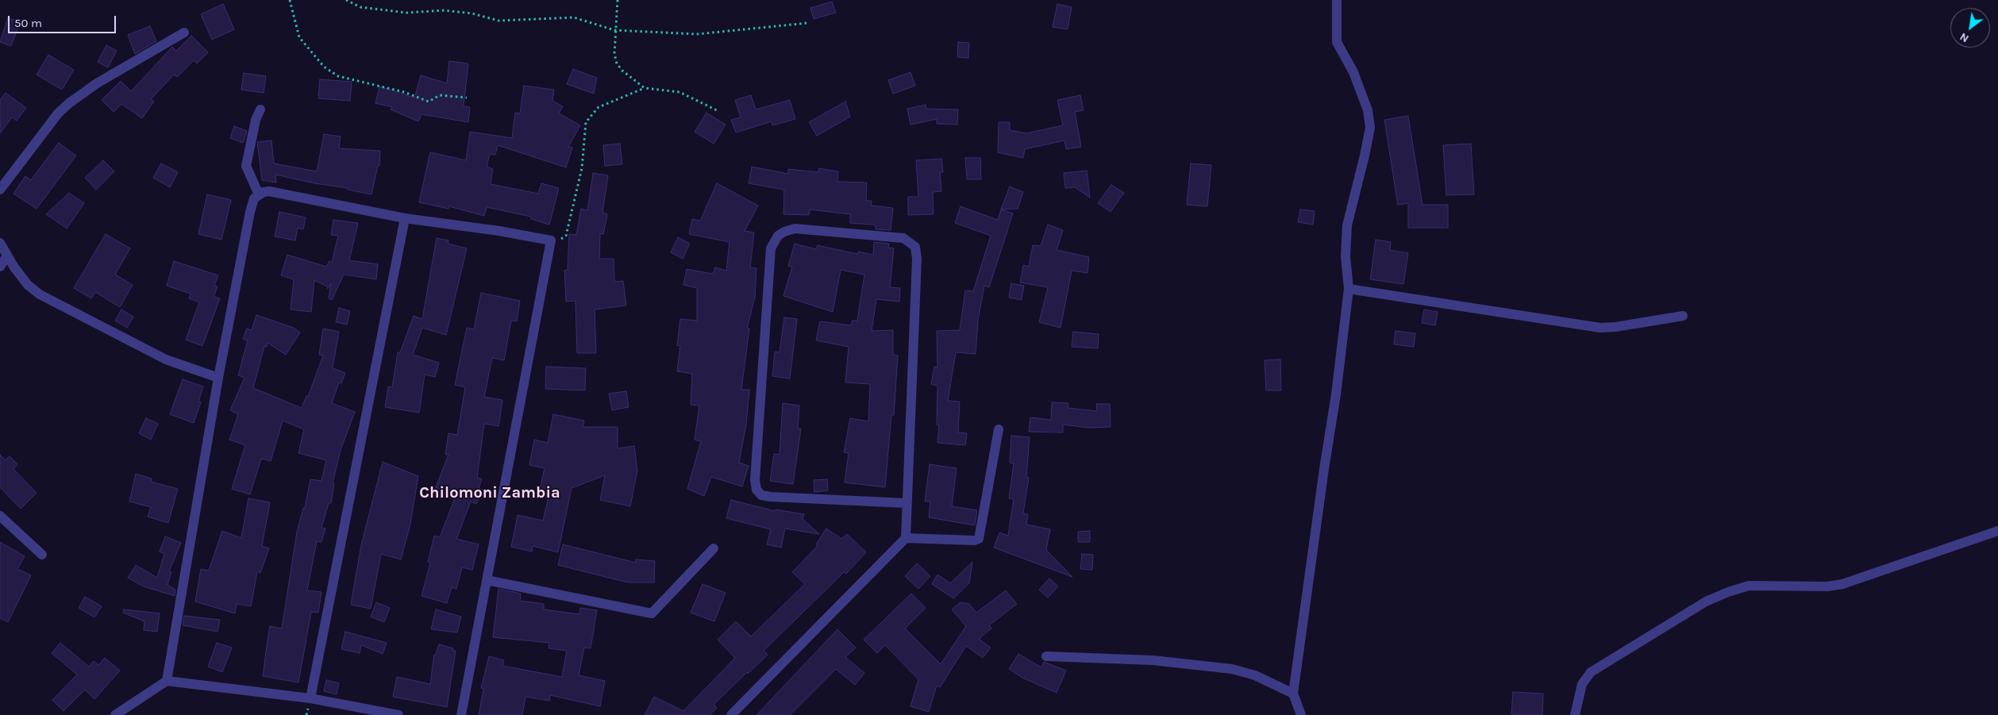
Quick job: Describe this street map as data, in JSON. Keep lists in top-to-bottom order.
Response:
{
  "districts": ["Chilomoni Zambia"],
  "scale_bar": "50 m",
  "north": "bottom left"
}
